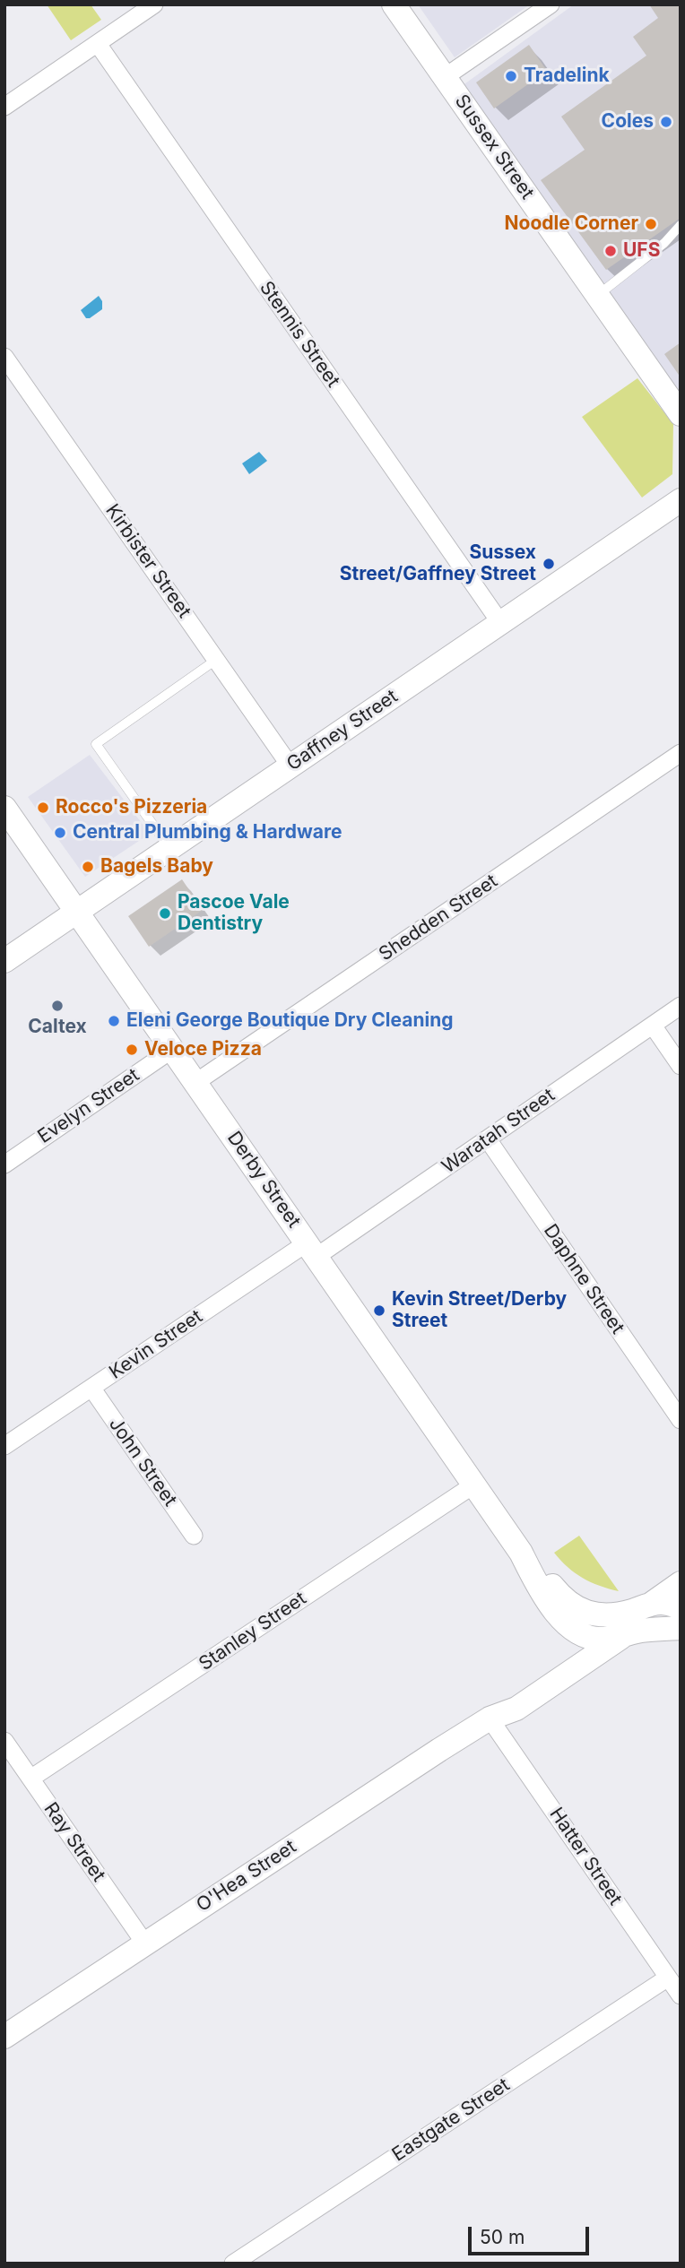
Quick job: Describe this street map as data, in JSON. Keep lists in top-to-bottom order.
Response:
{
  "streets": {
    "street": [
      "Sussex Street",
      "Stennis Street",
      "Kirbister Street",
      "Gaffney Street",
      "Shedden Street",
      "Evelyn Street",
      "Waratah Street",
      "Derby Street",
      "Daphne Street",
      "Kevin Street",
      "John Street",
      "Stanley Street",
      "Ray Street",
      "Hatter Street",
      "O'Hea Street",
      "Eastgate Street"
    ]
  },
  "crossings": [
    ["Stennis Street", "Gaffney Street"],
    ["Kirbister Street", "Gaffney Street"],
    ["Gaffney Street", "Derby Street"],
    ["Shedden Street", "Derby Street"],
    ["Evelyn Street", "Derby Street"],
    ["Waratah Street", "Derby Street"],
    ["Waratah Street", "Daphne Street"],
    ["Waratah Street", "Kevin Street"],
    ["Derby Street", "Kevin Street"],
    ["Derby Street", "Stanley Street"],
    ["Derby Street", "O'Hea Street"],
    ["Kevin Street", "John Street"],
    ["Stanley Street", "Ray Street"],
    ["Ray Street", "O'Hea Street"],
    ["Hatter Street", "O'Hea Street"],
    ["Hatter Street", "Eastgate Street"]
  ],
  "places": [
    "Tradelink",
    "Coles",
    "Noodle Corner",
    "UFS",
    "Sussex Street/Gaffney Street",
    "Rocco's Pizzeria",
    "Central Plumbing & Hardware",
    "Bagels Baby",
    "Pascoe Vale Dentistry",
    "Caltex",
    "Eleni George Boutique Dry Cleaning",
    "Veloce Pizza",
    "Kevin Street/Derby Street"
  ],
  "scale_bar": "50 m"
}
